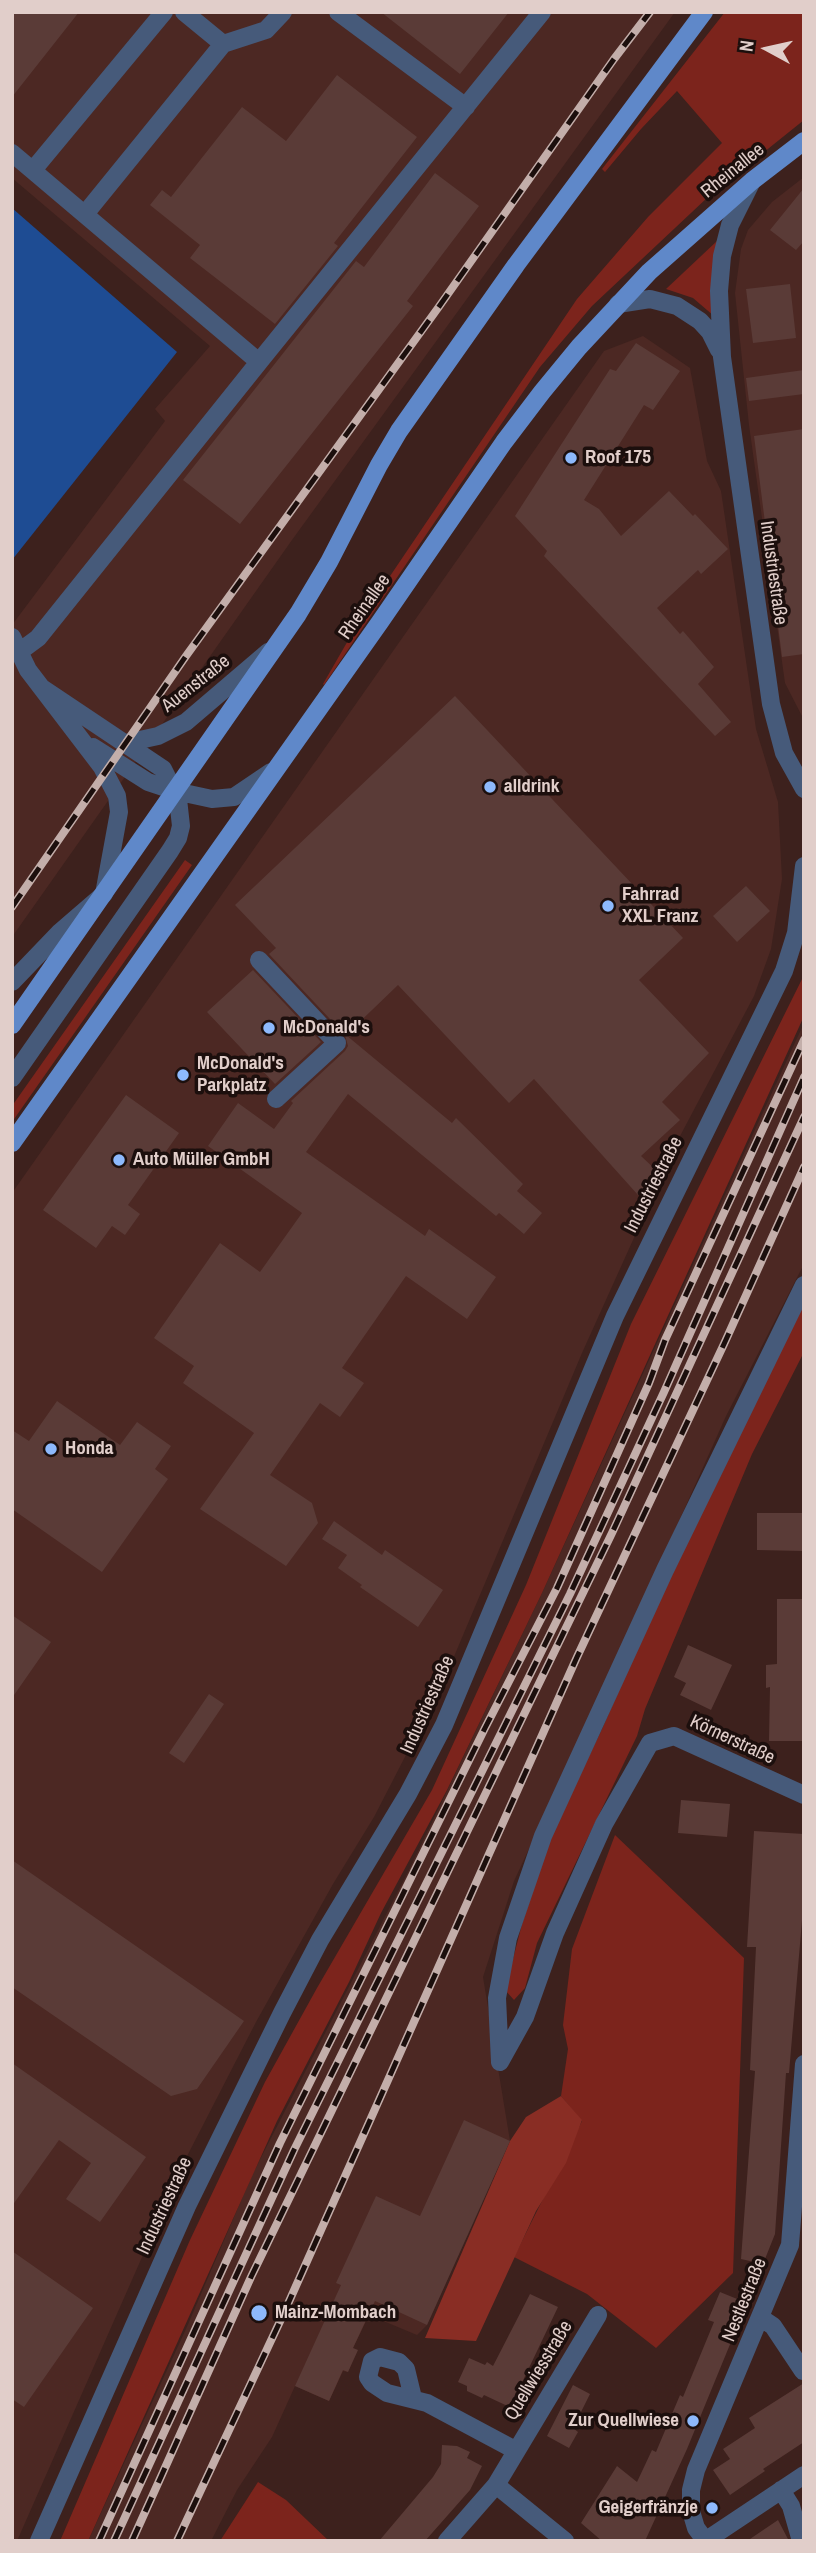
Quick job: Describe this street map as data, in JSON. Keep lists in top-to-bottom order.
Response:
{
  "streets": {
    "main road": ["Rheinallee"],
    "street": [
      "Industriestraße",
      "Auenstraße",
      "Körnerstraße",
      "Nestlestraße",
      "Quellwiesstraße"
    ]
  },
  "crossings": [
    ["Rheinallee", "Industriestraße"]
  ],
  "places": [
    "Roof 175",
    "alldrink",
    "Fahrrad XXL Franz",
    "McDonald's",
    "McDonald's Parkplatz",
    "Auto Müller GmbH",
    "Honda",
    "Mainz-Mombach",
    "Zur Quellwiese",
    "Geigerfränzje"
  ],
  "north": "left"
}
